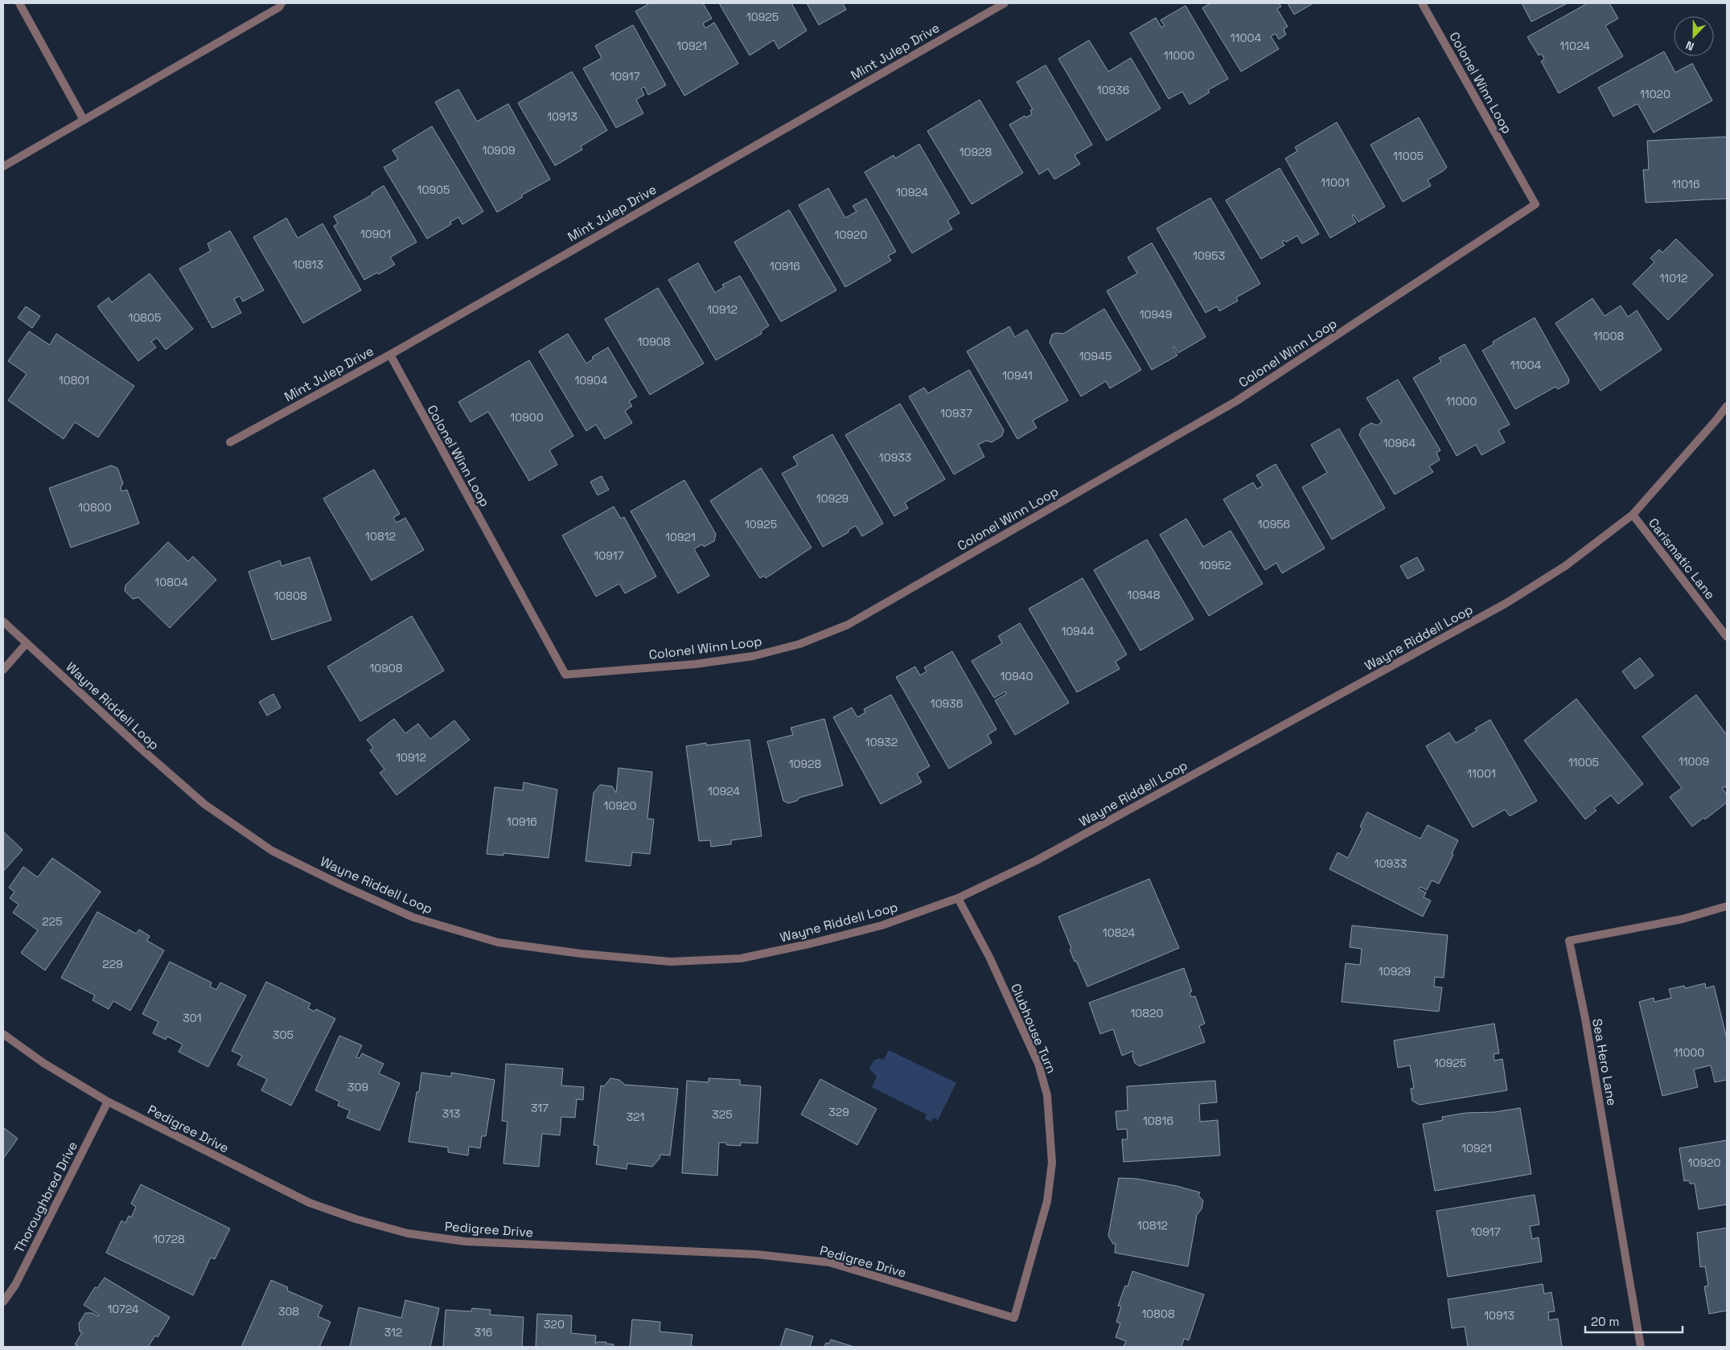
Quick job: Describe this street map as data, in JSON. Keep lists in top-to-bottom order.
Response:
{
  "streets": {
    "street": [
      "Mint Julep Drive",
      "Colonel Winn Loop",
      "Carismatic Lane",
      "Wayne Riddell Loop",
      "Clubhouse Turn",
      "Sea Hero Lane",
      "Pedigree Drive",
      "Thoroughbred Drive"
    ]
  },
  "crossings": [
    ["Mint Julep Drive", "Colonel Winn Loop"],
    ["Carismatic Lane", "Wayne Riddell Loop"],
    ["Wayne Riddell Loop", "Clubhouse Turn"],
    ["Clubhouse Turn", "Pedigree Drive"],
    ["Pedigree Drive", "Thoroughbred Drive"]
  ],
  "house_numbers": [
    "10925",
    "11004",
    "10921",
    "11024",
    "11000",
    "10917",
    "10936",
    "11020",
    "10913",
    "10909",
    "10928",
    "11005",
    "11001",
    "11016",
    "10905",
    "10924",
    "10901",
    "10920",
    "10953",
    "10813",
    "10916",
    "11012",
    "10912",
    "10949",
    "10805",
    "11008",
    "10908",
    "10945",
    "11004",
    "10941",
    "10801",
    "10904",
    "11000",
    "10937",
    "10900",
    "10964",
    "10933",
    "10929",
    "10800",
    "10925",
    "10956",
    "10812",
    "10921",
    "10917",
    "10952",
    "10804",
    "10948",
    "10808",
    "10944",
    "10908",
    "10940",
    "10936",
    "10932",
    "10912",
    "11009",
    "11005",
    "10928",
    "11001",
    "10924",
    "10920",
    "10916",
    "10933",
    "225",
    "10824",
    "229",
    "10929",
    "10820",
    "301",
    "305",
    "11000",
    "10925",
    "309",
    "317",
    "329",
    "313",
    "325",
    "321",
    "10816",
    "10921",
    "10920",
    "10812",
    "10917",
    "10728",
    "10724",
    "308",
    "10808",
    "10913",
    "320",
    "312",
    "316"
  ],
  "scale_bar": "20 m",
  "north": "bottom"
}
